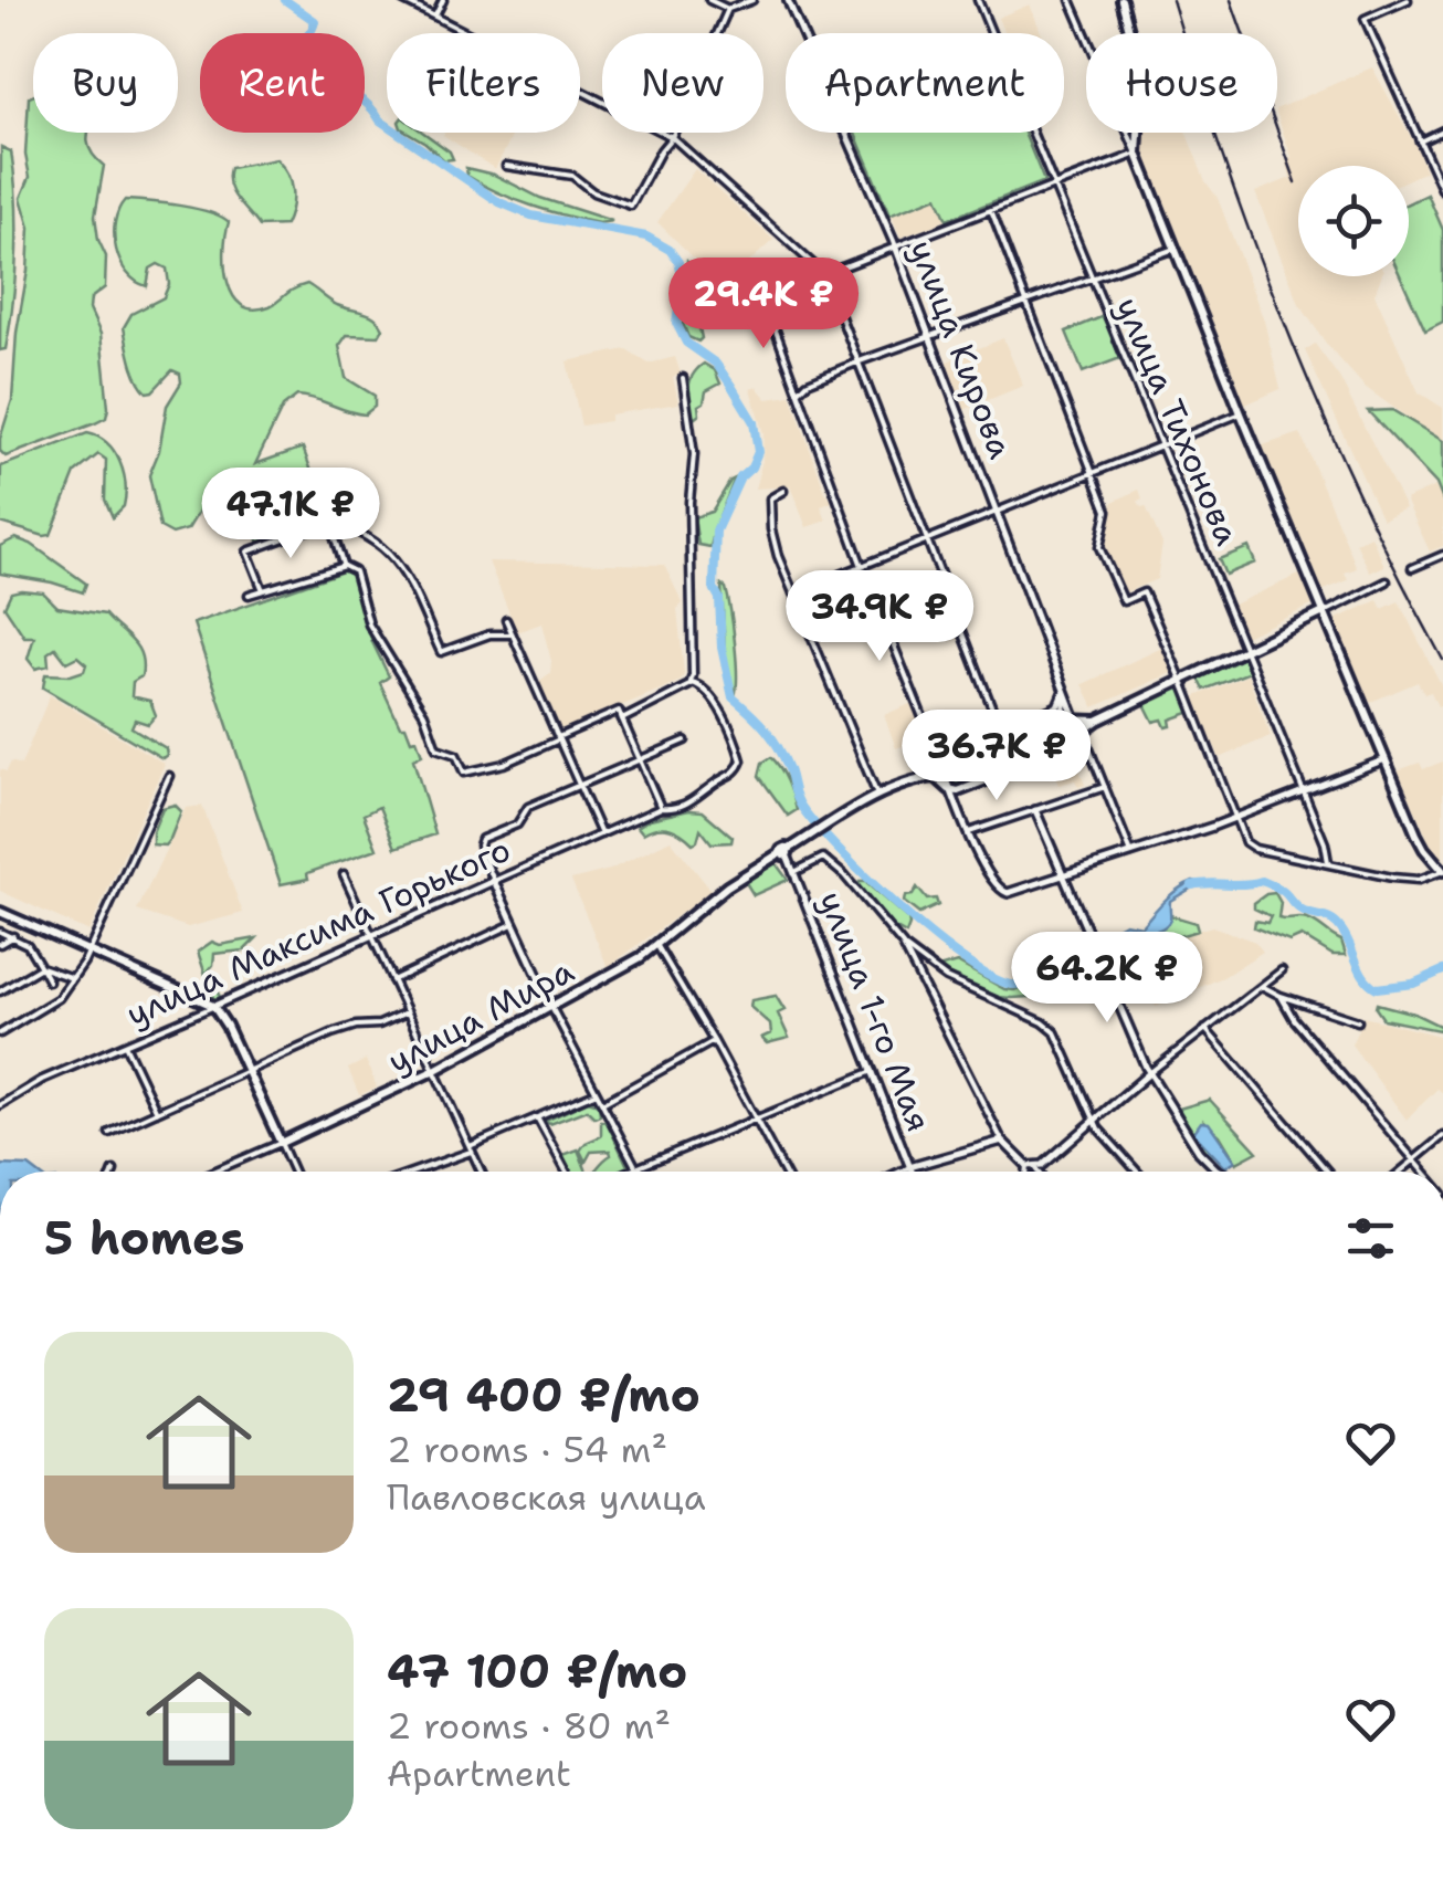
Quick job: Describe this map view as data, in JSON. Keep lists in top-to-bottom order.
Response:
{
  "streets": {
    "main road": ["улица Мира"],
    "street": [
      "улица Кирова",
      "улица Тихонова",
      "улица Максима Горького",
      "улица 1-го Мая"
    ]
  },
  "crossings": [
    ["улица 1-го Мая", "улица Мира"]
  ],
  "page": {
    "chip": [
      "Buy",
      "Rent",
      "Filters",
      "New",
      "Apartment",
      "House"
    ],
    "price": [
      "29.4K ₽",
      "47.1K ₽",
      "34.9K ₽",
      "36.7K ₽",
      "64.2K ₽"
    ],
    "heading": "5 homes",
    "list": [
      {
        "name": "29 400 ₽/mo",
        "note": "2 rooms · 54 m² · Павловская улица"
      },
      {
        "name": "47 100 ₽/mo",
        "note": "2 rooms · 80 m² · Apartment"
      }
    ]
  }
}
